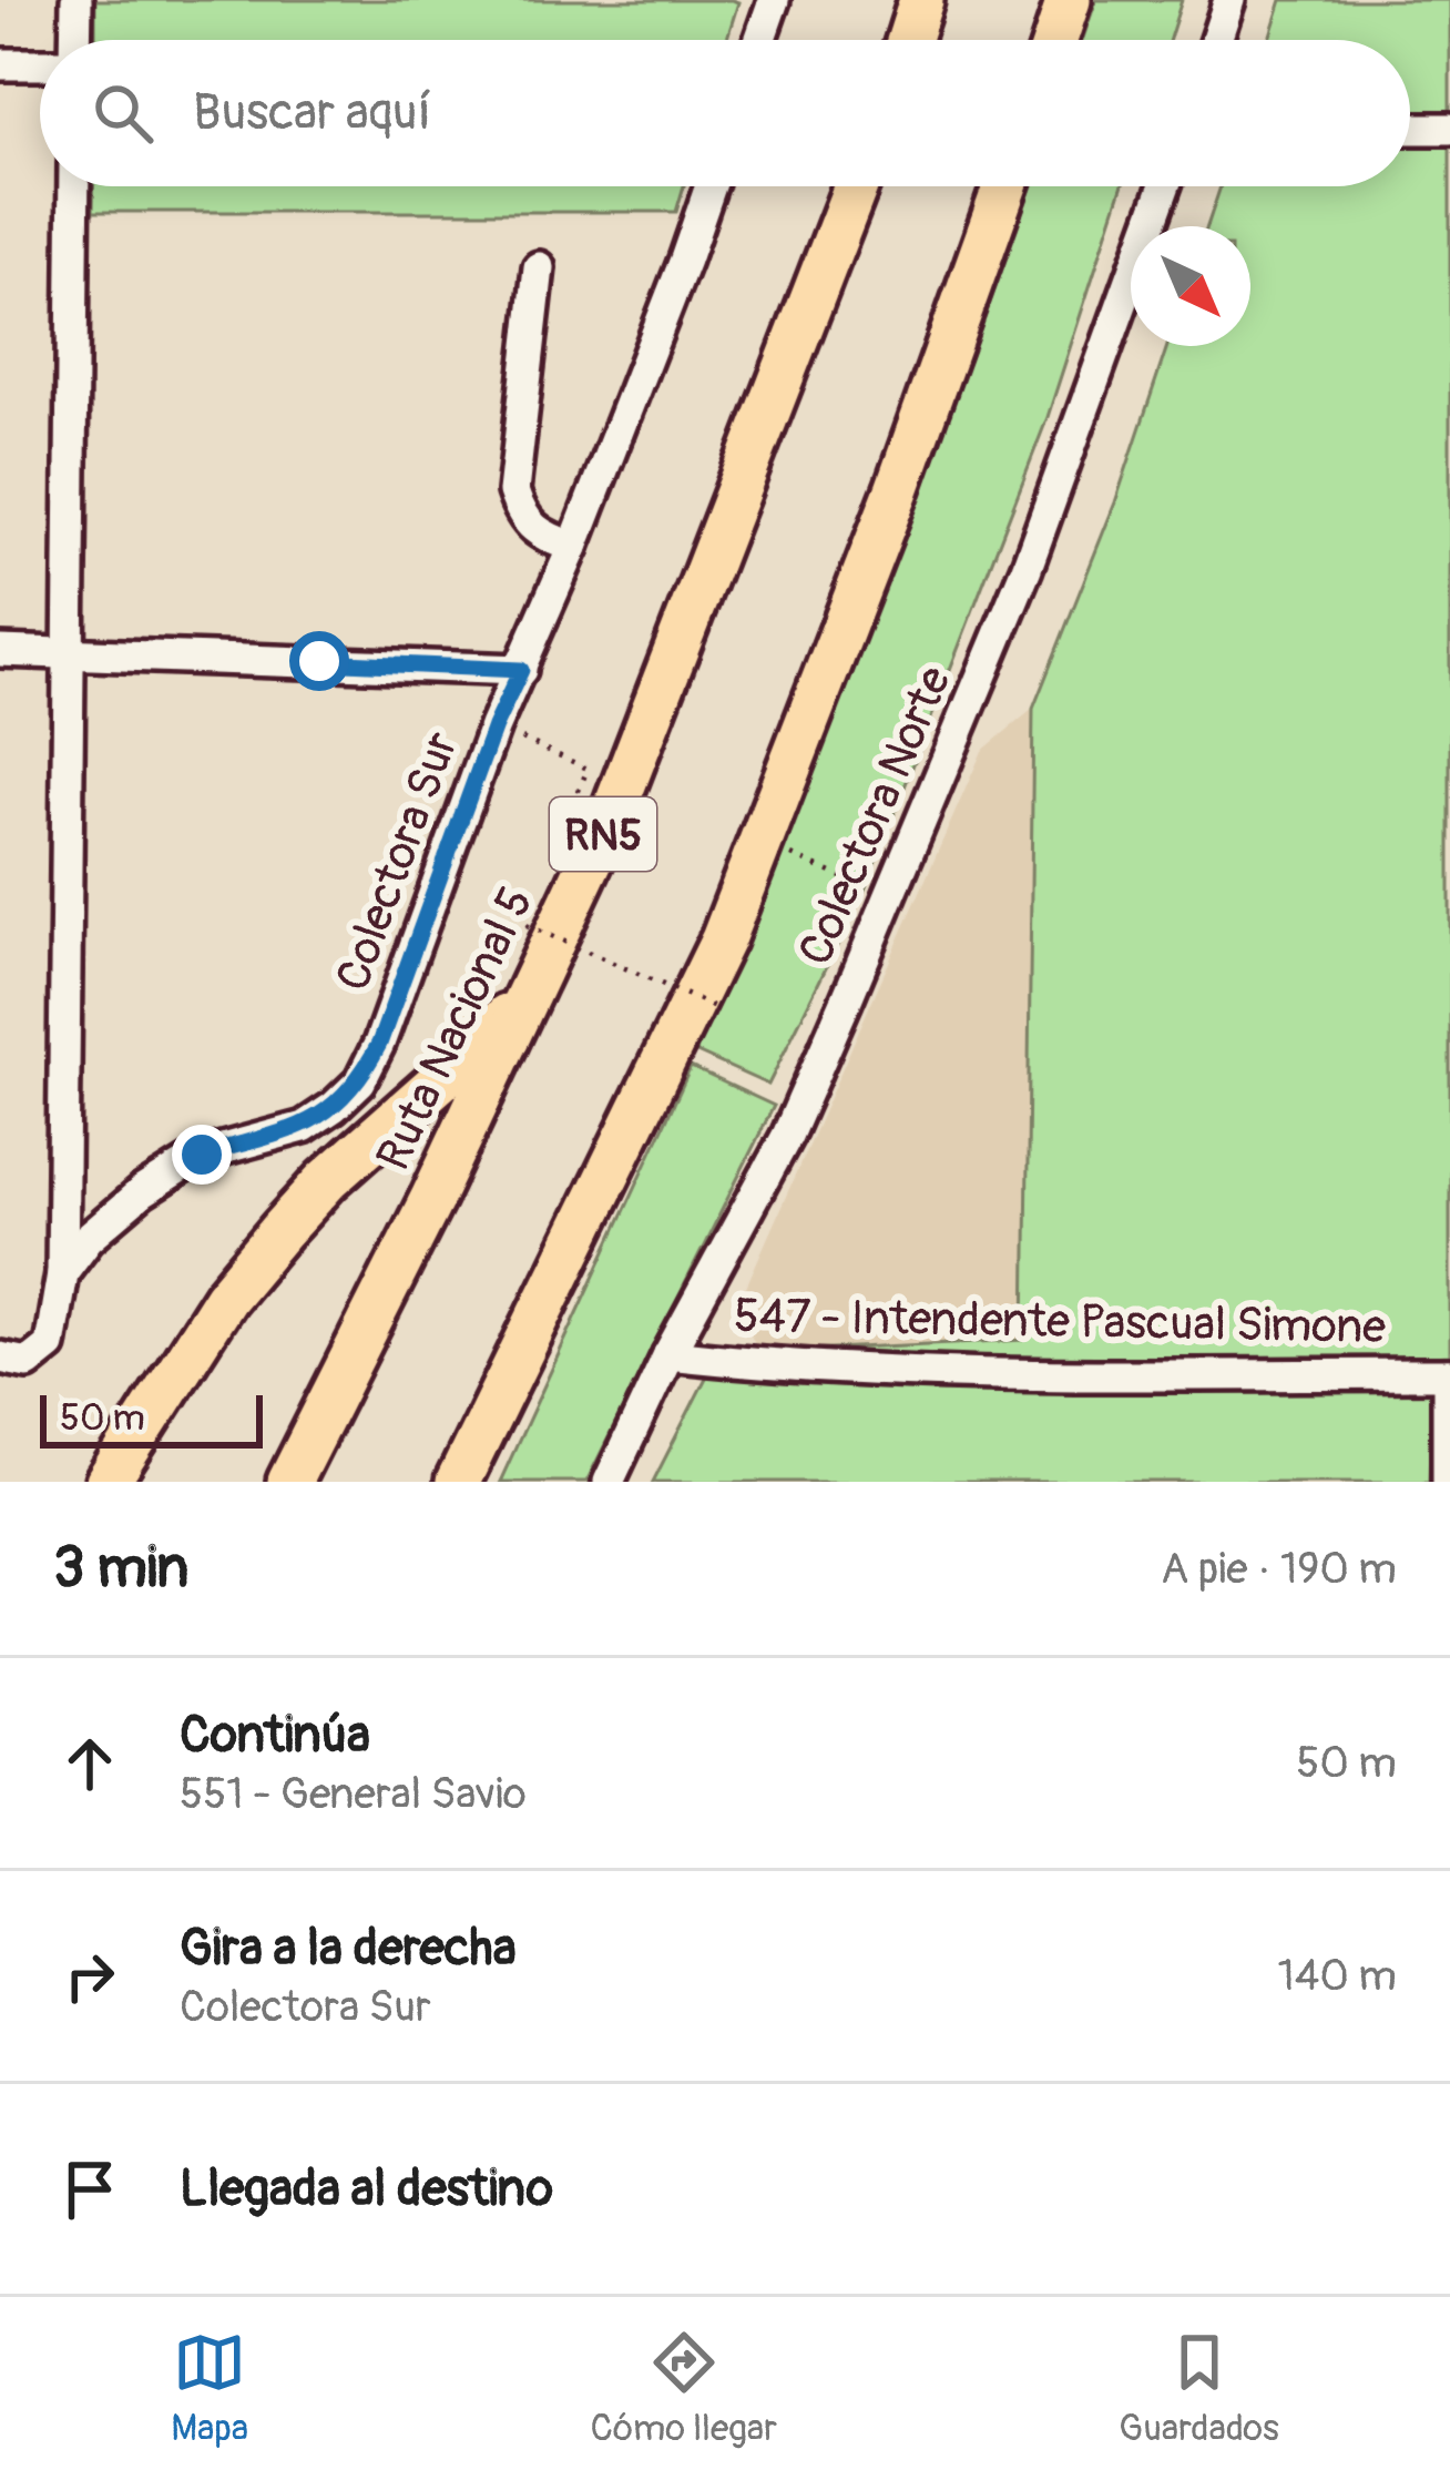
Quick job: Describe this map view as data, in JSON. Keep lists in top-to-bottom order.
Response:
{
  "streets": {
    "highway": ["RN5", "Ruta Nacional 5"],
    "street": ["Colectora Norte", "Colectora Sur", "547 - Intendente Pascual Simone"]
  },
  "crossings": [
    ["Colectora Norte", "547 - Intendente Pascual Simone"]
  ],
  "scale_bar": "50 m",
  "north": "bottom right",
  "page": {
    "search": "Buscar aquí",
    "scale": "50 m",
    "heading": ["3 min", "A pie · 190 m"],
    "list": [
      ["Continúa", "551 - General Savio", "50 m"],
      ["Gira a la derecha", "Colectora Sur", "140 m"],
      "Llegada al destino"
    ],
    "nav": ["Mapa", "Cómo llegar", "Guardados"]
  }
}
